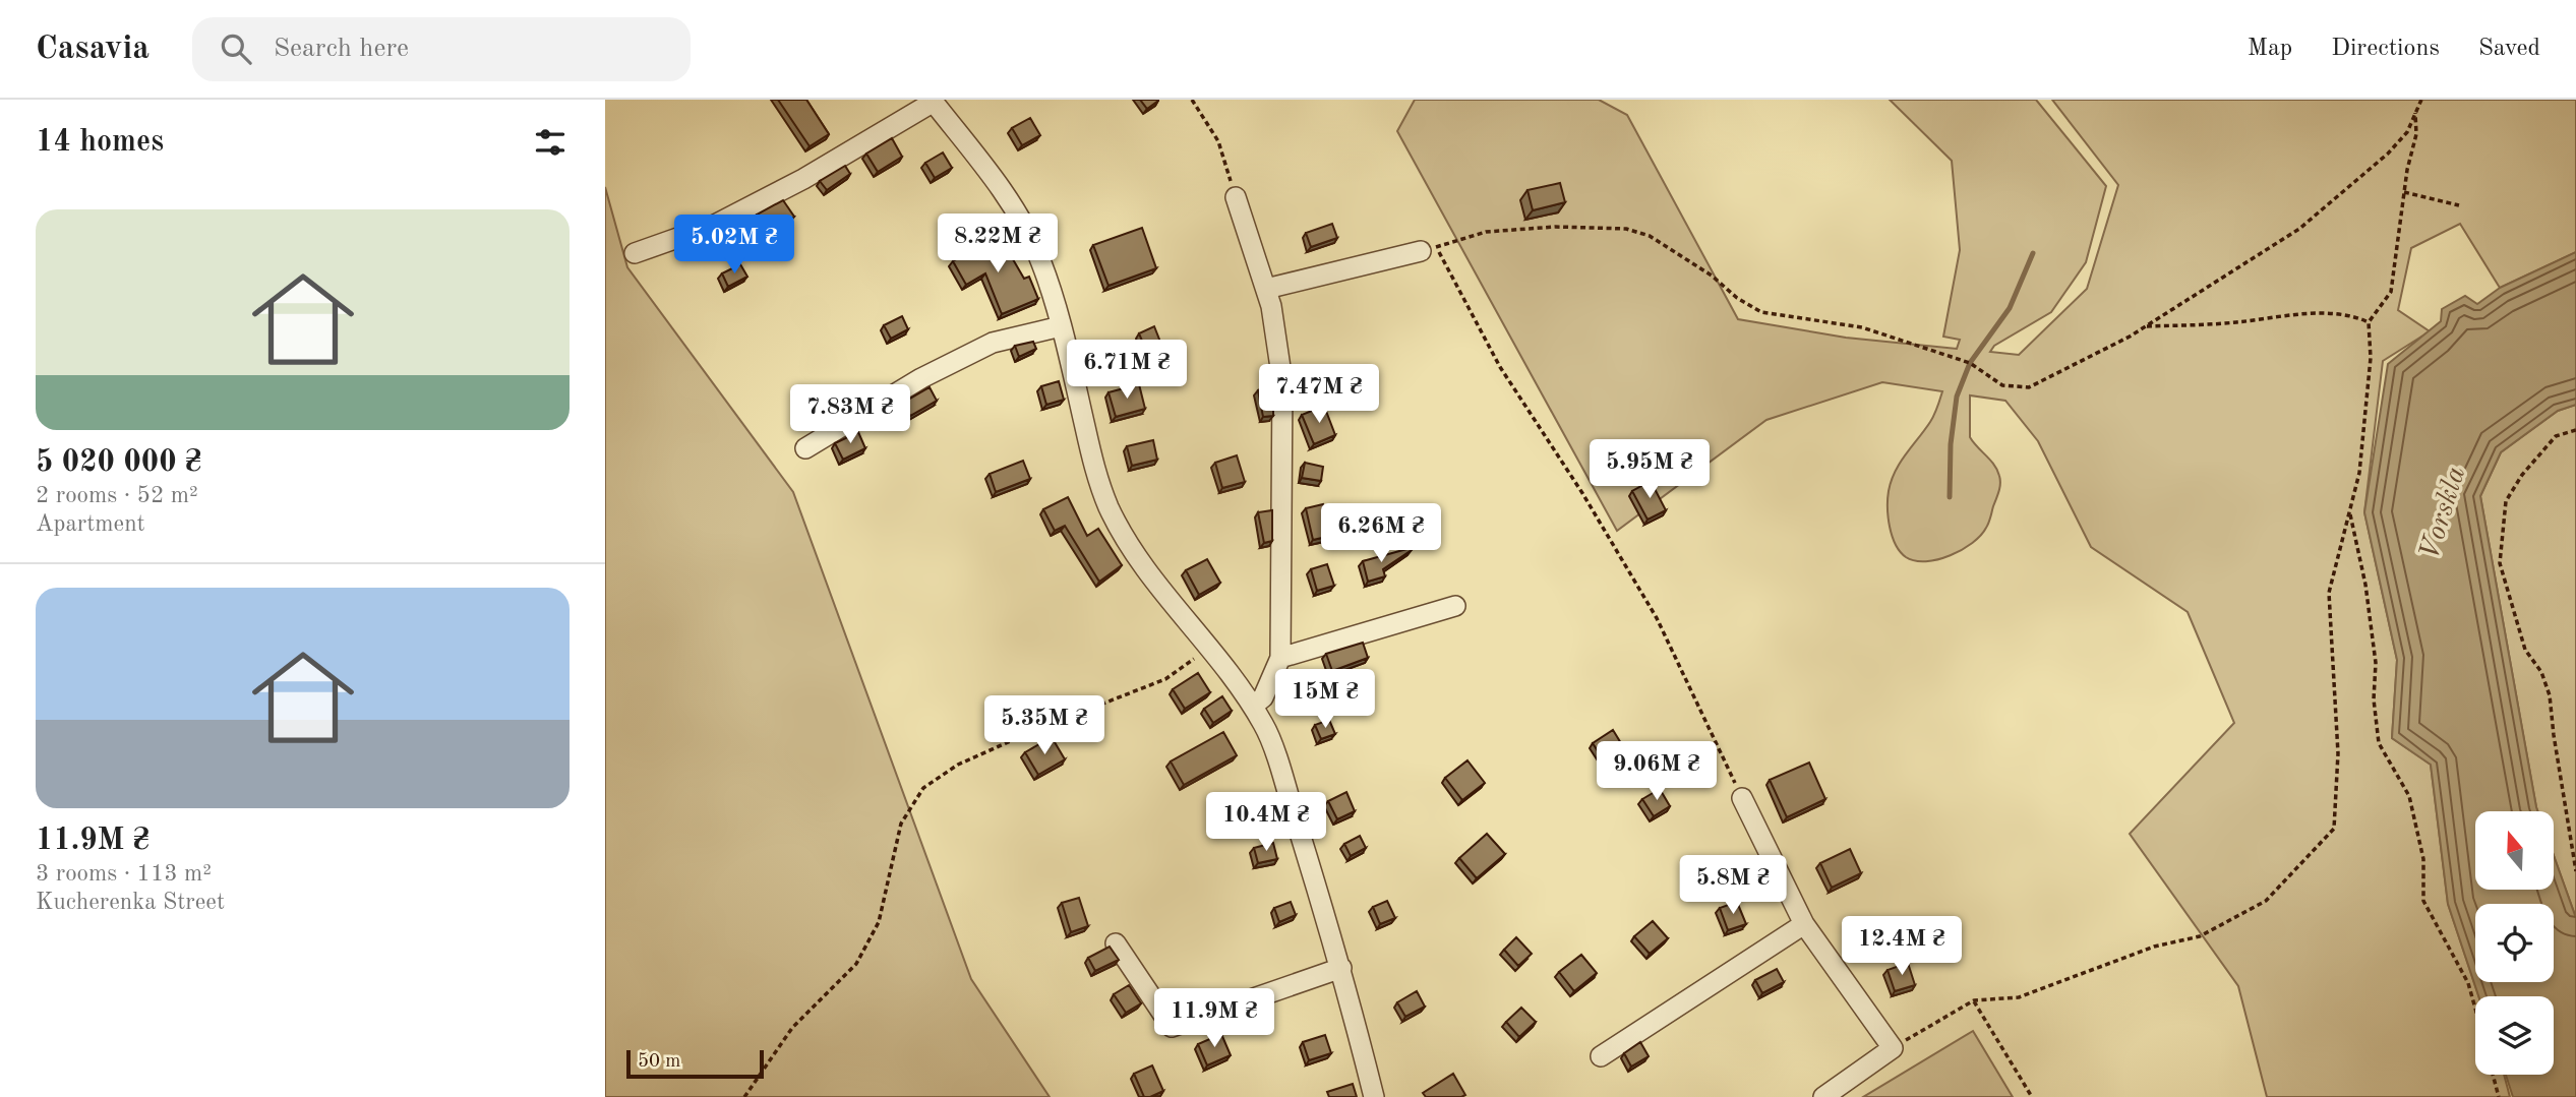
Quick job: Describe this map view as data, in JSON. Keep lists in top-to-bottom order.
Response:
{
  "water": ["Vorskla"],
  "scale_bar": "50 m",
  "north": "top",
  "page": {
    "header": "Casavia",
    "search": "Search here",
    "nav": ["Map", "Directions", "Saved"],
    "heading": "14 homes",
    "list": [
      {
        "name": "5 020 000 ₴",
        "note": "2 rooms · 52 m² · Apartment"
      },
      {
        "name": "11.9M ₴",
        "note": "3 rooms · 113 m² · Kucherenka Street"
      }
    ],
    "price": [
      "8.22M ₴",
      "5.02M ₴",
      "6.71M ₴",
      "7.47M ₴",
      "7.83M ₴",
      "5.95M ₴",
      "6.26M ₴",
      "15M ₴",
      "5.35M ₴",
      "9.06M ₴",
      "10.4M ₴",
      "5.8M ₴",
      "12.4M ₴",
      "11.9M ₴"
    ],
    "scale": "50 m"
  }
}
